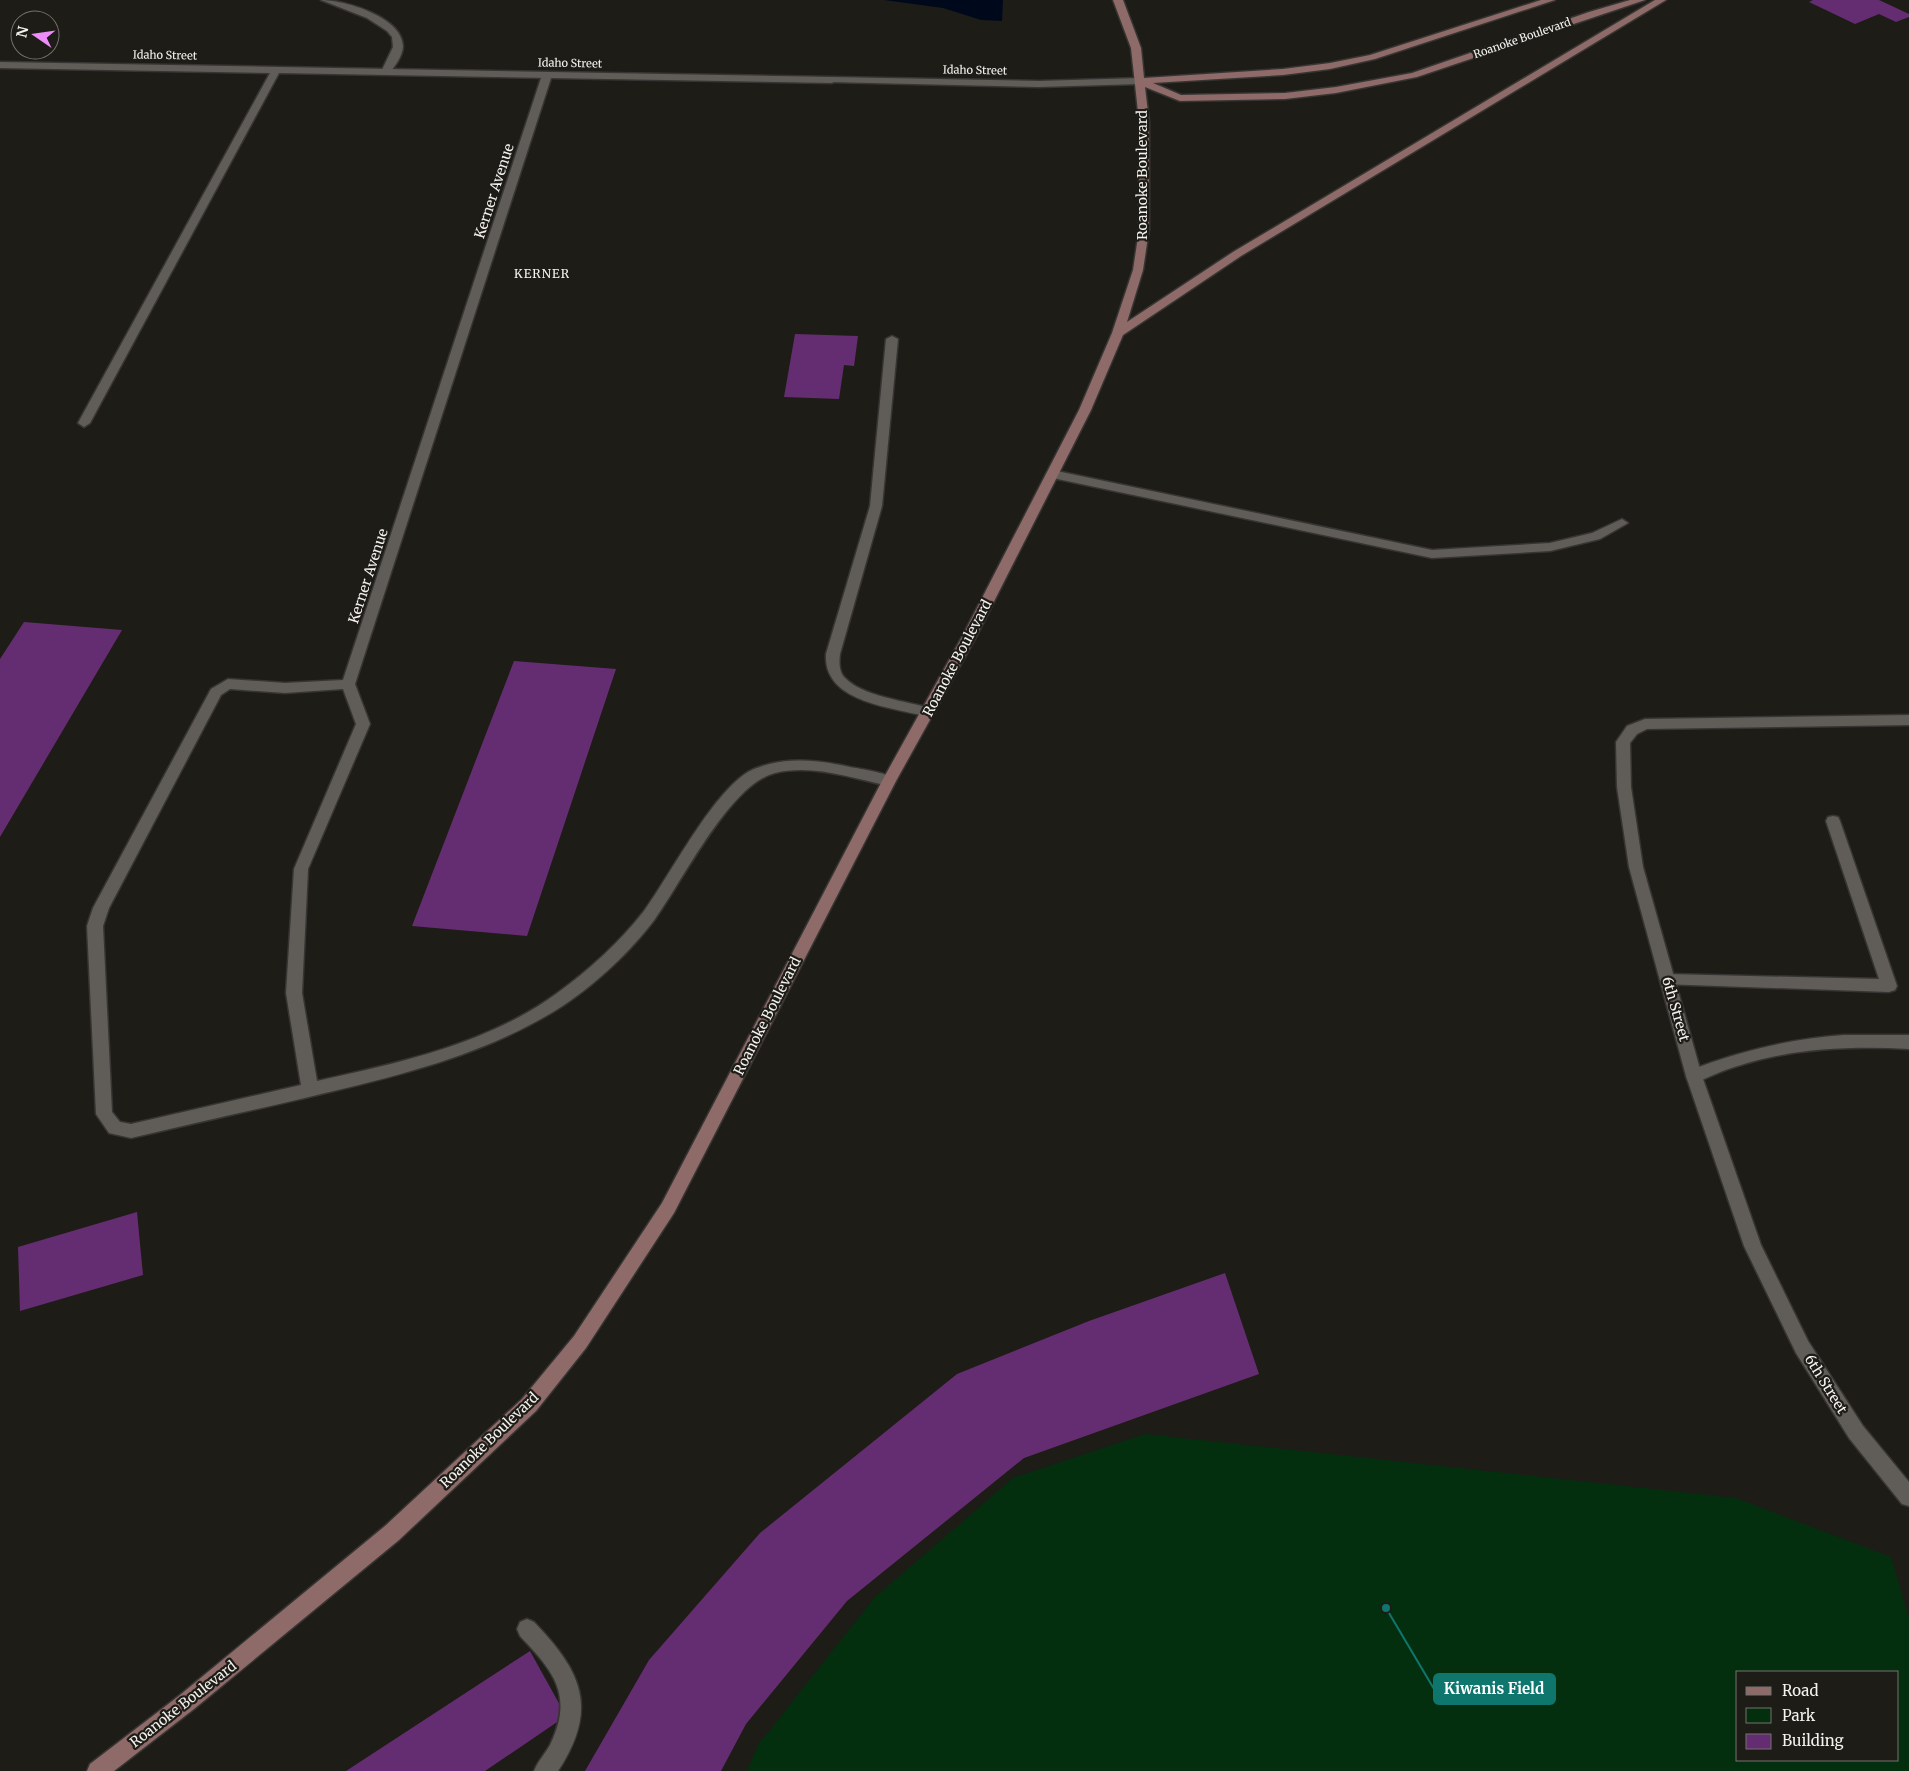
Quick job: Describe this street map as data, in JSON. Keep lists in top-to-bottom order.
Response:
{
  "streets": {
    "main road": ["Roanoke Boulevard"],
    "street": ["Idaho Street", "Kerner Avenue", "6th Street"]
  },
  "crossings": [
    ["Roanoke Boulevard", "Idaho Street"],
    ["Idaho Street", "Kerner Avenue"]
  ],
  "districts": ["KERNER"],
  "places": ["Kiwanis Field"],
  "legend": ["Road", "Park", "Building"],
  "north": "left"
}
